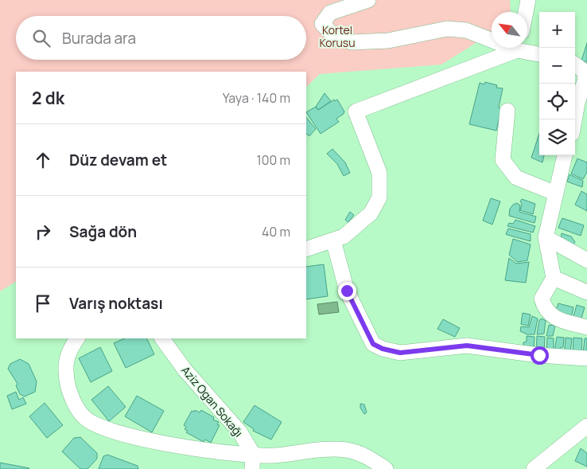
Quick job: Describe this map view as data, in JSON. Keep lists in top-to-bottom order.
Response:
{
  "streets": {
    "street": ["Aziz Ogan Sokağı"]
  },
  "parks": ["Kortel Korusu"],
  "north": "top left",
  "page": {
    "map_buttons": ["+", "−"],
    "search": "Burada ara",
    "heading": ["2 dk", "Yaya · 140 m"],
    "list": [
      ["Düz devam et", "100 m"],
      ["Sağa dön", "40 m"],
      "Varış noktası"
    ]
  }
}
